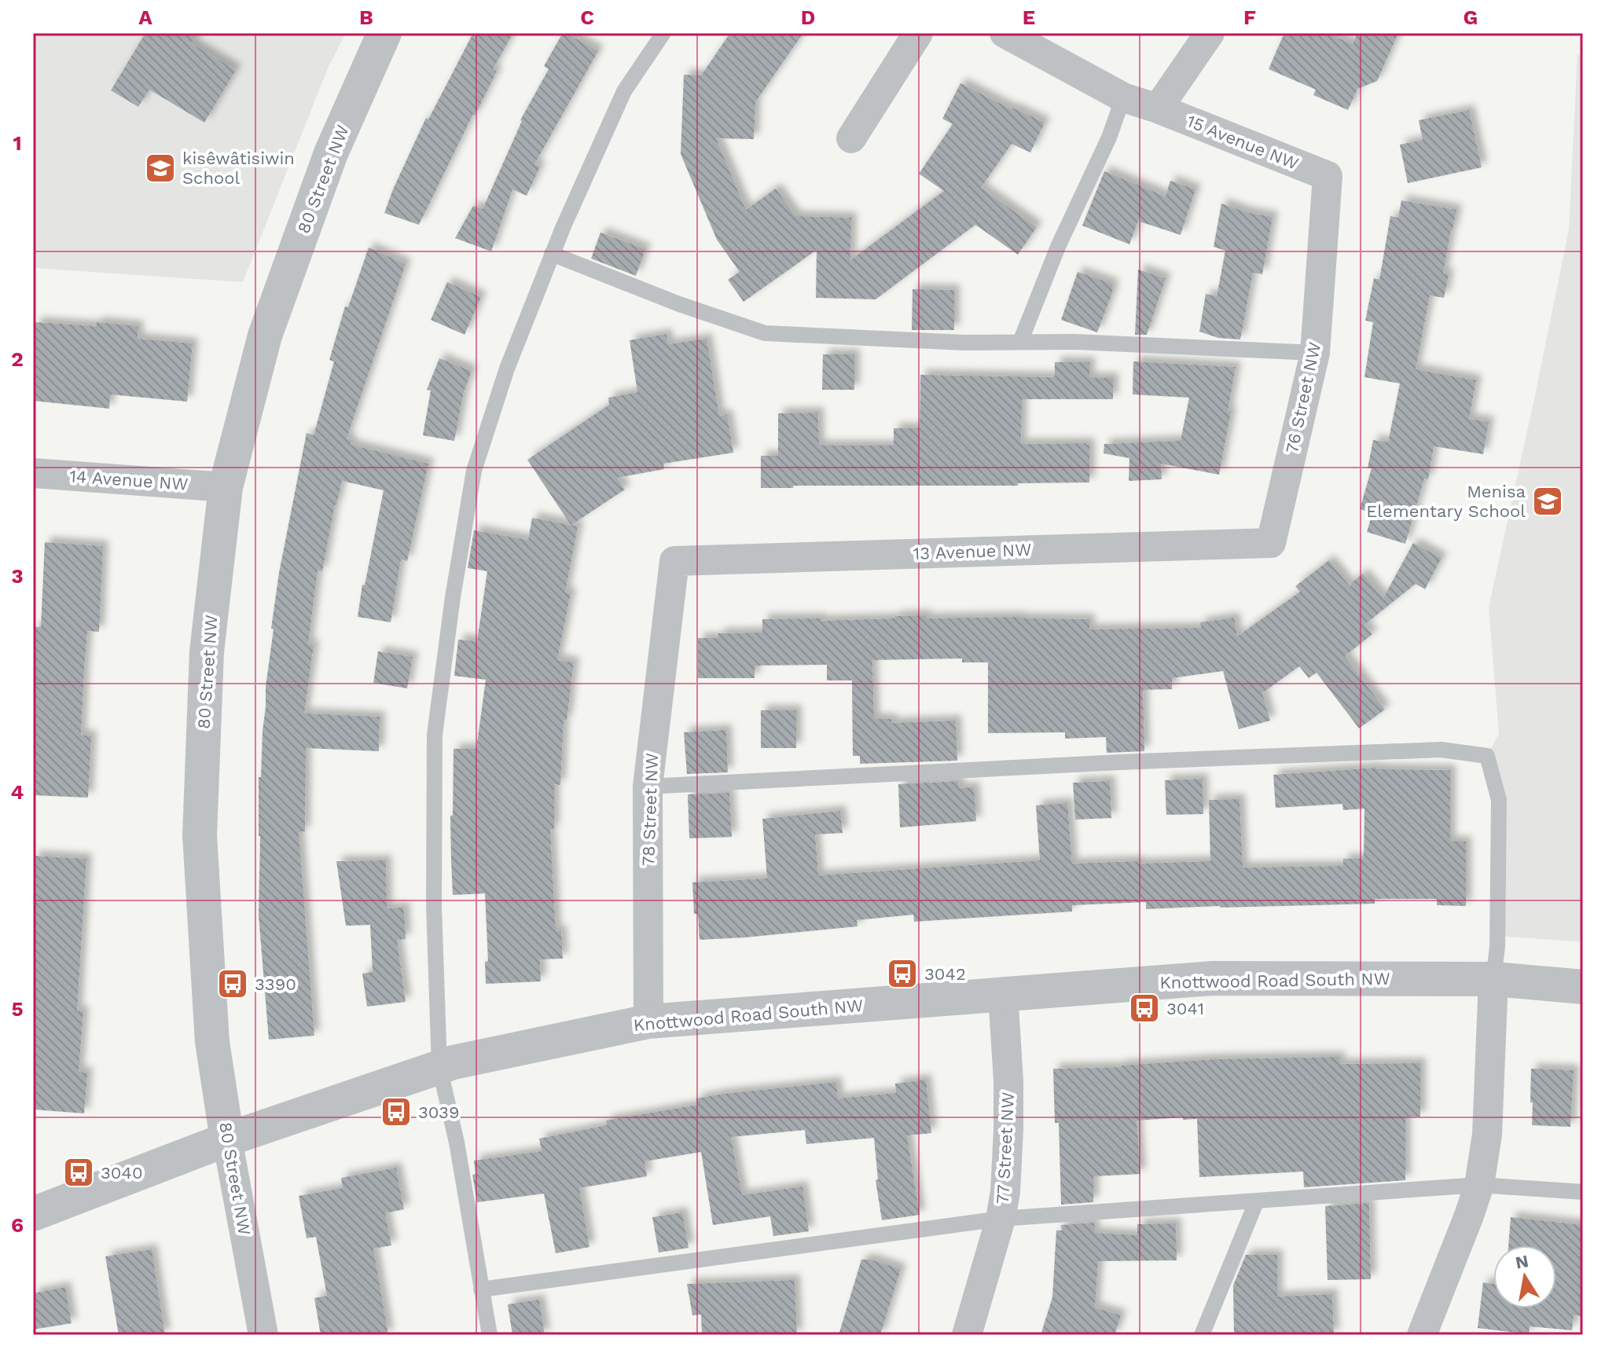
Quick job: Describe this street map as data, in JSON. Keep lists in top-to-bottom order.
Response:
{
  "streets": {
    "street": [
      "15 Avenue NW",
      "80 Street NW",
      "76 Street NW",
      "14 Avenue NW",
      "13 Avenue NW",
      "78 Street NW",
      "Knottwood Road South NW",
      "77 Street NW"
    ]
  },
  "crossings": [
    ["15 Avenue NW", "76 Street NW"],
    ["80 Street NW", "14 Avenue NW"],
    ["80 Street NW", "Knottwood Road South NW"],
    ["76 Street NW", "13 Avenue NW"],
    ["13 Avenue NW", "78 Street NW"],
    ["78 Street NW", "Knottwood Road South NW"],
    ["Knottwood Road South NW", "77 Street NW"]
  ],
  "places": {
    "school or university": ["kisêwâtisiwin School", "Menisa Elementary School"],
    "bus stop": [
      "3042",
      "3390",
      "3041",
      "3039",
      "3040"
    ]
  },
  "north": "top",
  "grid": {
    "columns": [
      "A",
      "B",
      "C",
      "D",
      "E",
      "F",
      "G"
    ],
    "rows": [
      "1",
      "2",
      "3",
      "4",
      "5",
      "6"
    ]
  }
}
